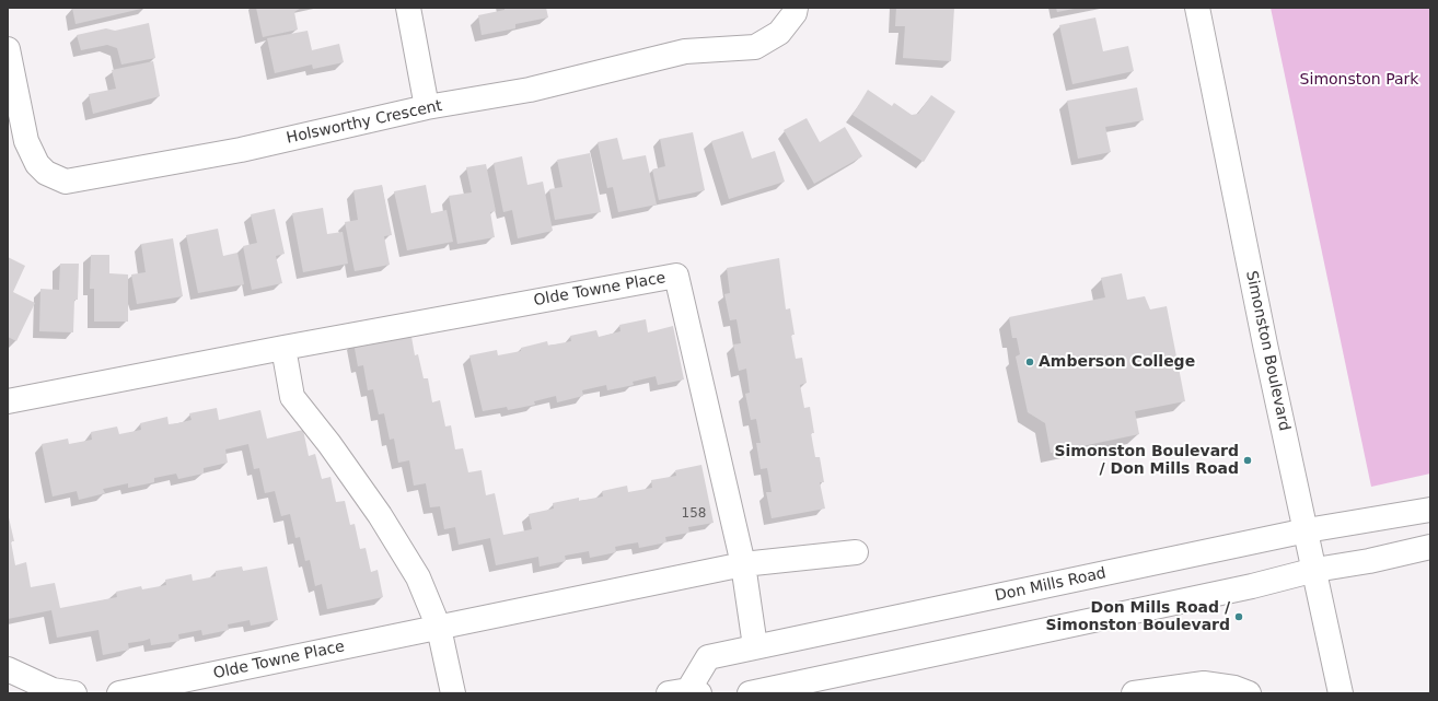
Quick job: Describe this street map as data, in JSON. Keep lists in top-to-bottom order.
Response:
{
  "streets": {
    "street": [
      "Holsworthy Crescent",
      "Olde Towne Place",
      "Simonston Boulevard",
      "Don Mills Road"
    ]
  },
  "crossings": [
    ["Olde Towne Place", "Don Mills Road"],
    ["Simonston Boulevard", "Don Mills Road"]
  ],
  "parks": ["Simonston Park"],
  "places": ["Amberson College", "Simonston Boulevard / Don Mills Road", "Don Mills Road / Simonston Boulevard"],
  "house_numbers": ["158"]
}
